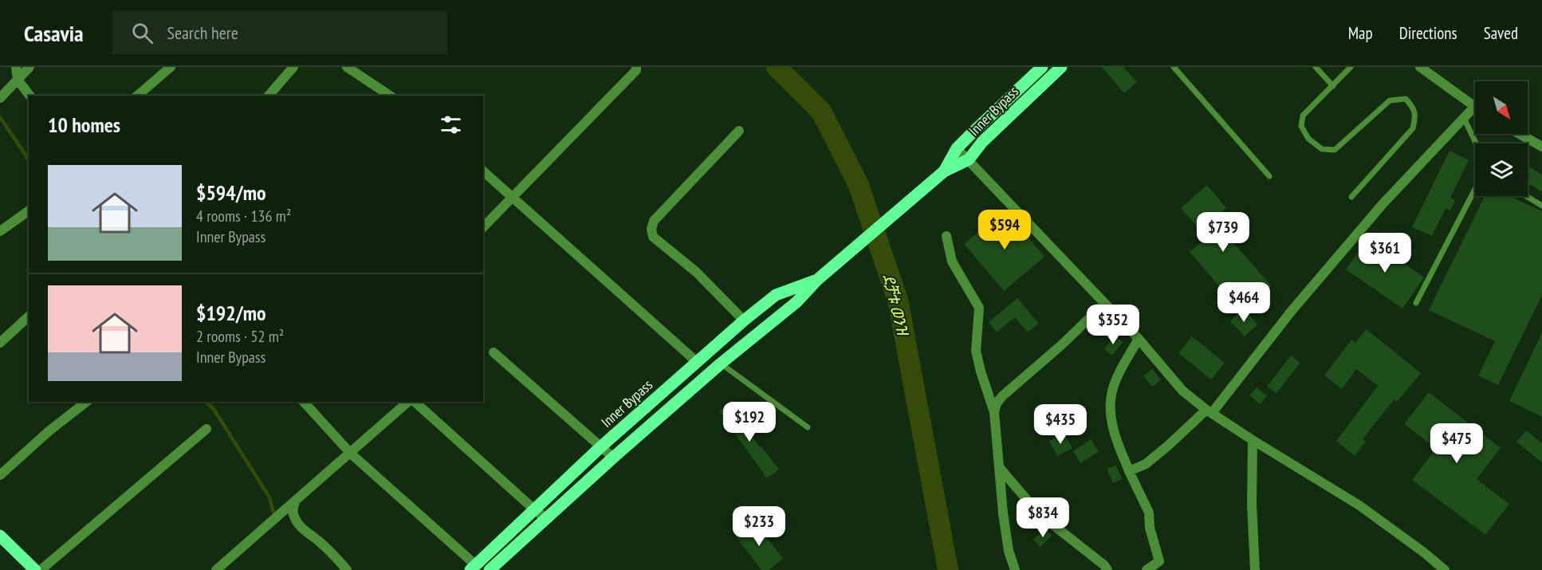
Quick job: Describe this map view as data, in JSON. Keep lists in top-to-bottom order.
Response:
{
  "streets": {
    "main road": ["Inner Bypass"]
  },
  "water": ["ደቻቱ ወንዝ"],
  "north": "bottom right",
  "page": {
    "header": "Casavia",
    "search": "Search here",
    "nav": ["Map", "Directions", "Saved"],
    "heading": "10 homes",
    "list": [
      {
        "name": "$594/mo",
        "note": "4 rooms · 136 m² · Inner Bypass"
      },
      {
        "name": "$192/mo",
        "note": "2 rooms · 52 m² · Inner Bypass"
      }
    ],
    "price": [
      "$594",
      "$739",
      "$361",
      "$464",
      "$352",
      "$192",
      "$435",
      "$475",
      "$834",
      "$233"
    ]
  }
}
